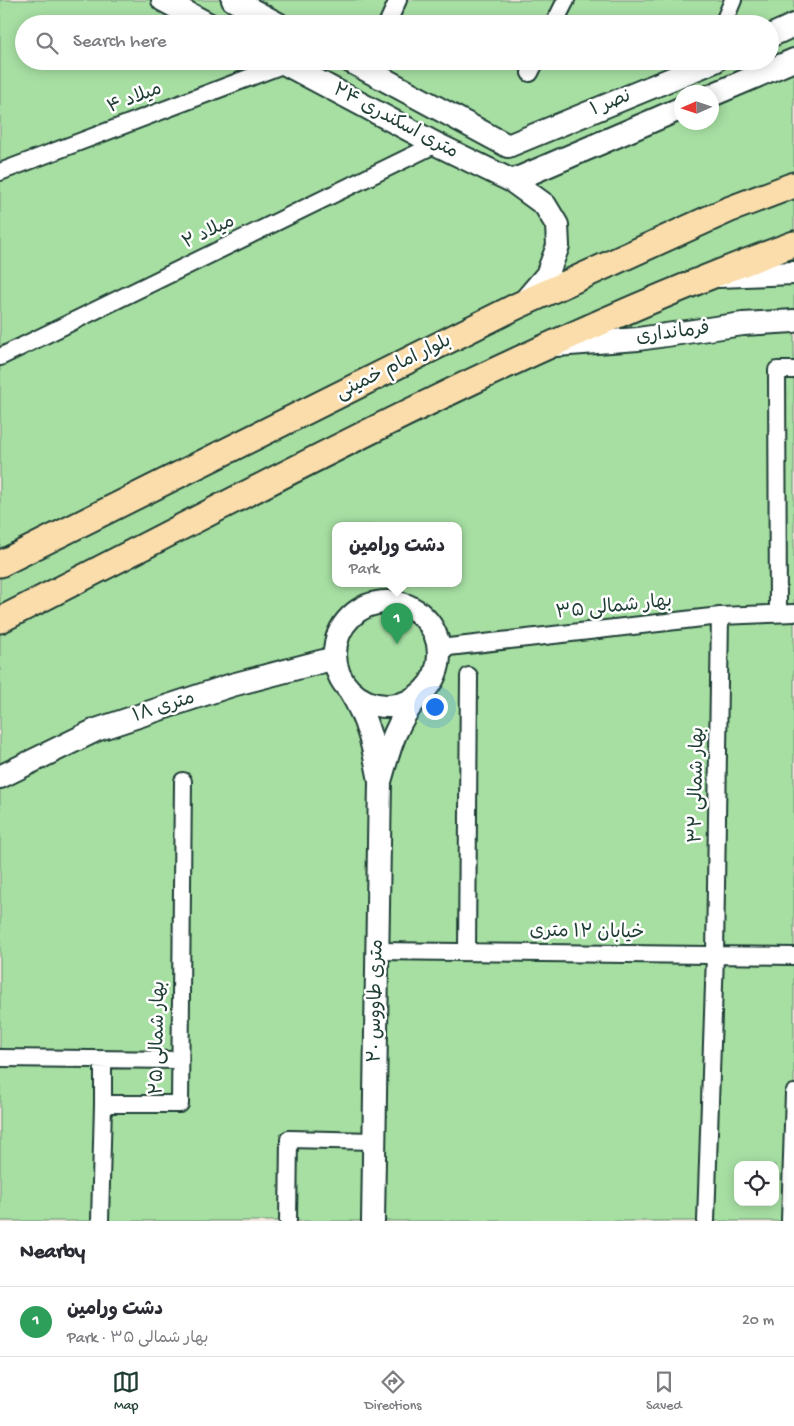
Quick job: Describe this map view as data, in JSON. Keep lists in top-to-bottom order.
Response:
{
  "streets": {
    "main road": ["بلوار امام خمینی"],
    "street": [
      "میلاد ۴",
      "نصر ۱",
      "۲۴ متری اسکندری",
      "میلاد ۲",
      "فرمانداری",
      "بهار شمالی ۳۵",
      "۱۸ متری",
      "بهار شمالی ۳۲",
      "خیابان ۱۲ متری",
      "۲۰ متری طاووس",
      "بهار شمالی ۲۵"
    ]
  },
  "crossings": [
    ["نصر ۱", "۲۴ متری اسکندری"],
    ["۲۴ متری اسکندری", "میلاد ۲"],
    ["۲۴ متری اسکندری", "بلوار امام خمینی"],
    ["بهار شمالی ۳۵", "۱۸ متری"],
    ["بهار شمالی ۳۵", "بهار شمالی ۳۲"],
    ["بهار شمالی ۳۵", "۲۰ متری طاووس"],
    ["۱۸ متری", "۲۰ متری طاووس"],
    ["بهار شمالی ۳۲", "خیابان ۱۲ متری"],
    ["خیابان ۱۲ متری", "۲۰ متری طاووس"]
  ],
  "north": "left",
  "page": {
    "search": "Search here",
    "popup": ["دشت ورامین", "Park"],
    "pins": "1",
    "heading": "Nearby",
    "list": [
      {
        "mark": "1",
        "name": "دشت ورامین",
        "note": "Park · بهار شمالی ۳۵",
        "value": "20 m"
      }
    ],
    "nav": ["Map", "Directions", "Saved"]
  }
}
